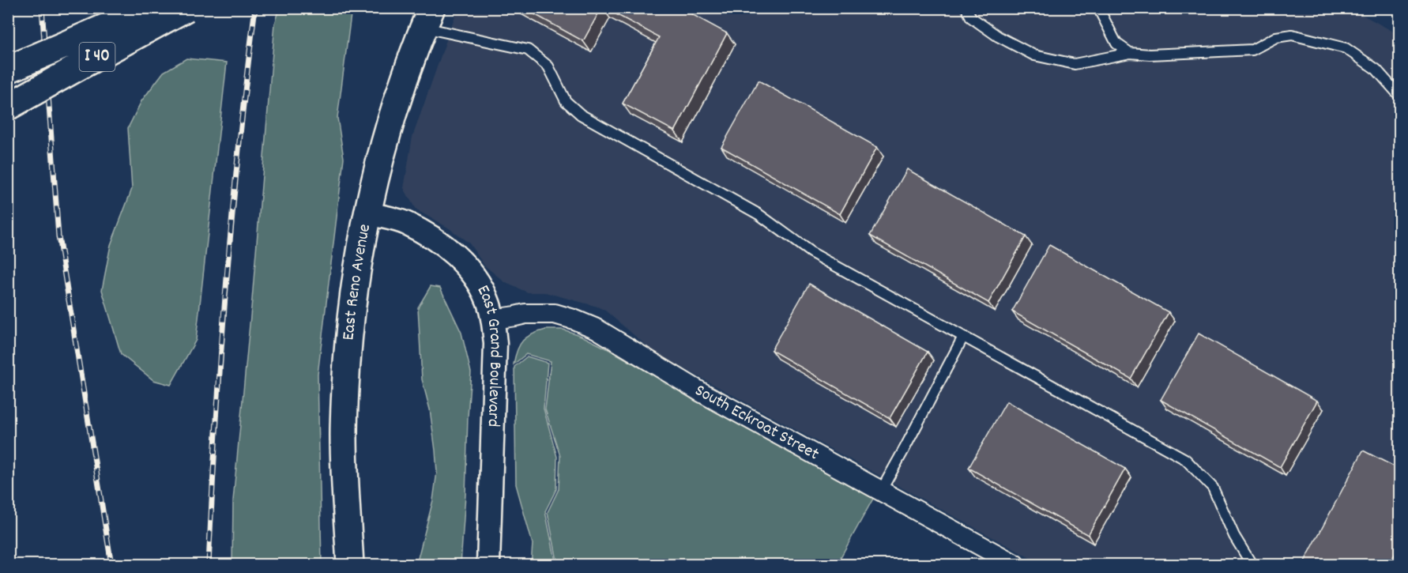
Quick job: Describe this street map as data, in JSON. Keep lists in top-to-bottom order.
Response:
{
  "streets": {
    "main road": ["I 40", "East Reno Avenue"],
    "street": ["East Grand Boulevard", "South Eckroat Street"]
  },
  "crossings": [
    ["East Reno Avenue", "East Grand Boulevard"],
    ["East Grand Boulevard", "South Eckroat Street"]
  ]
}
